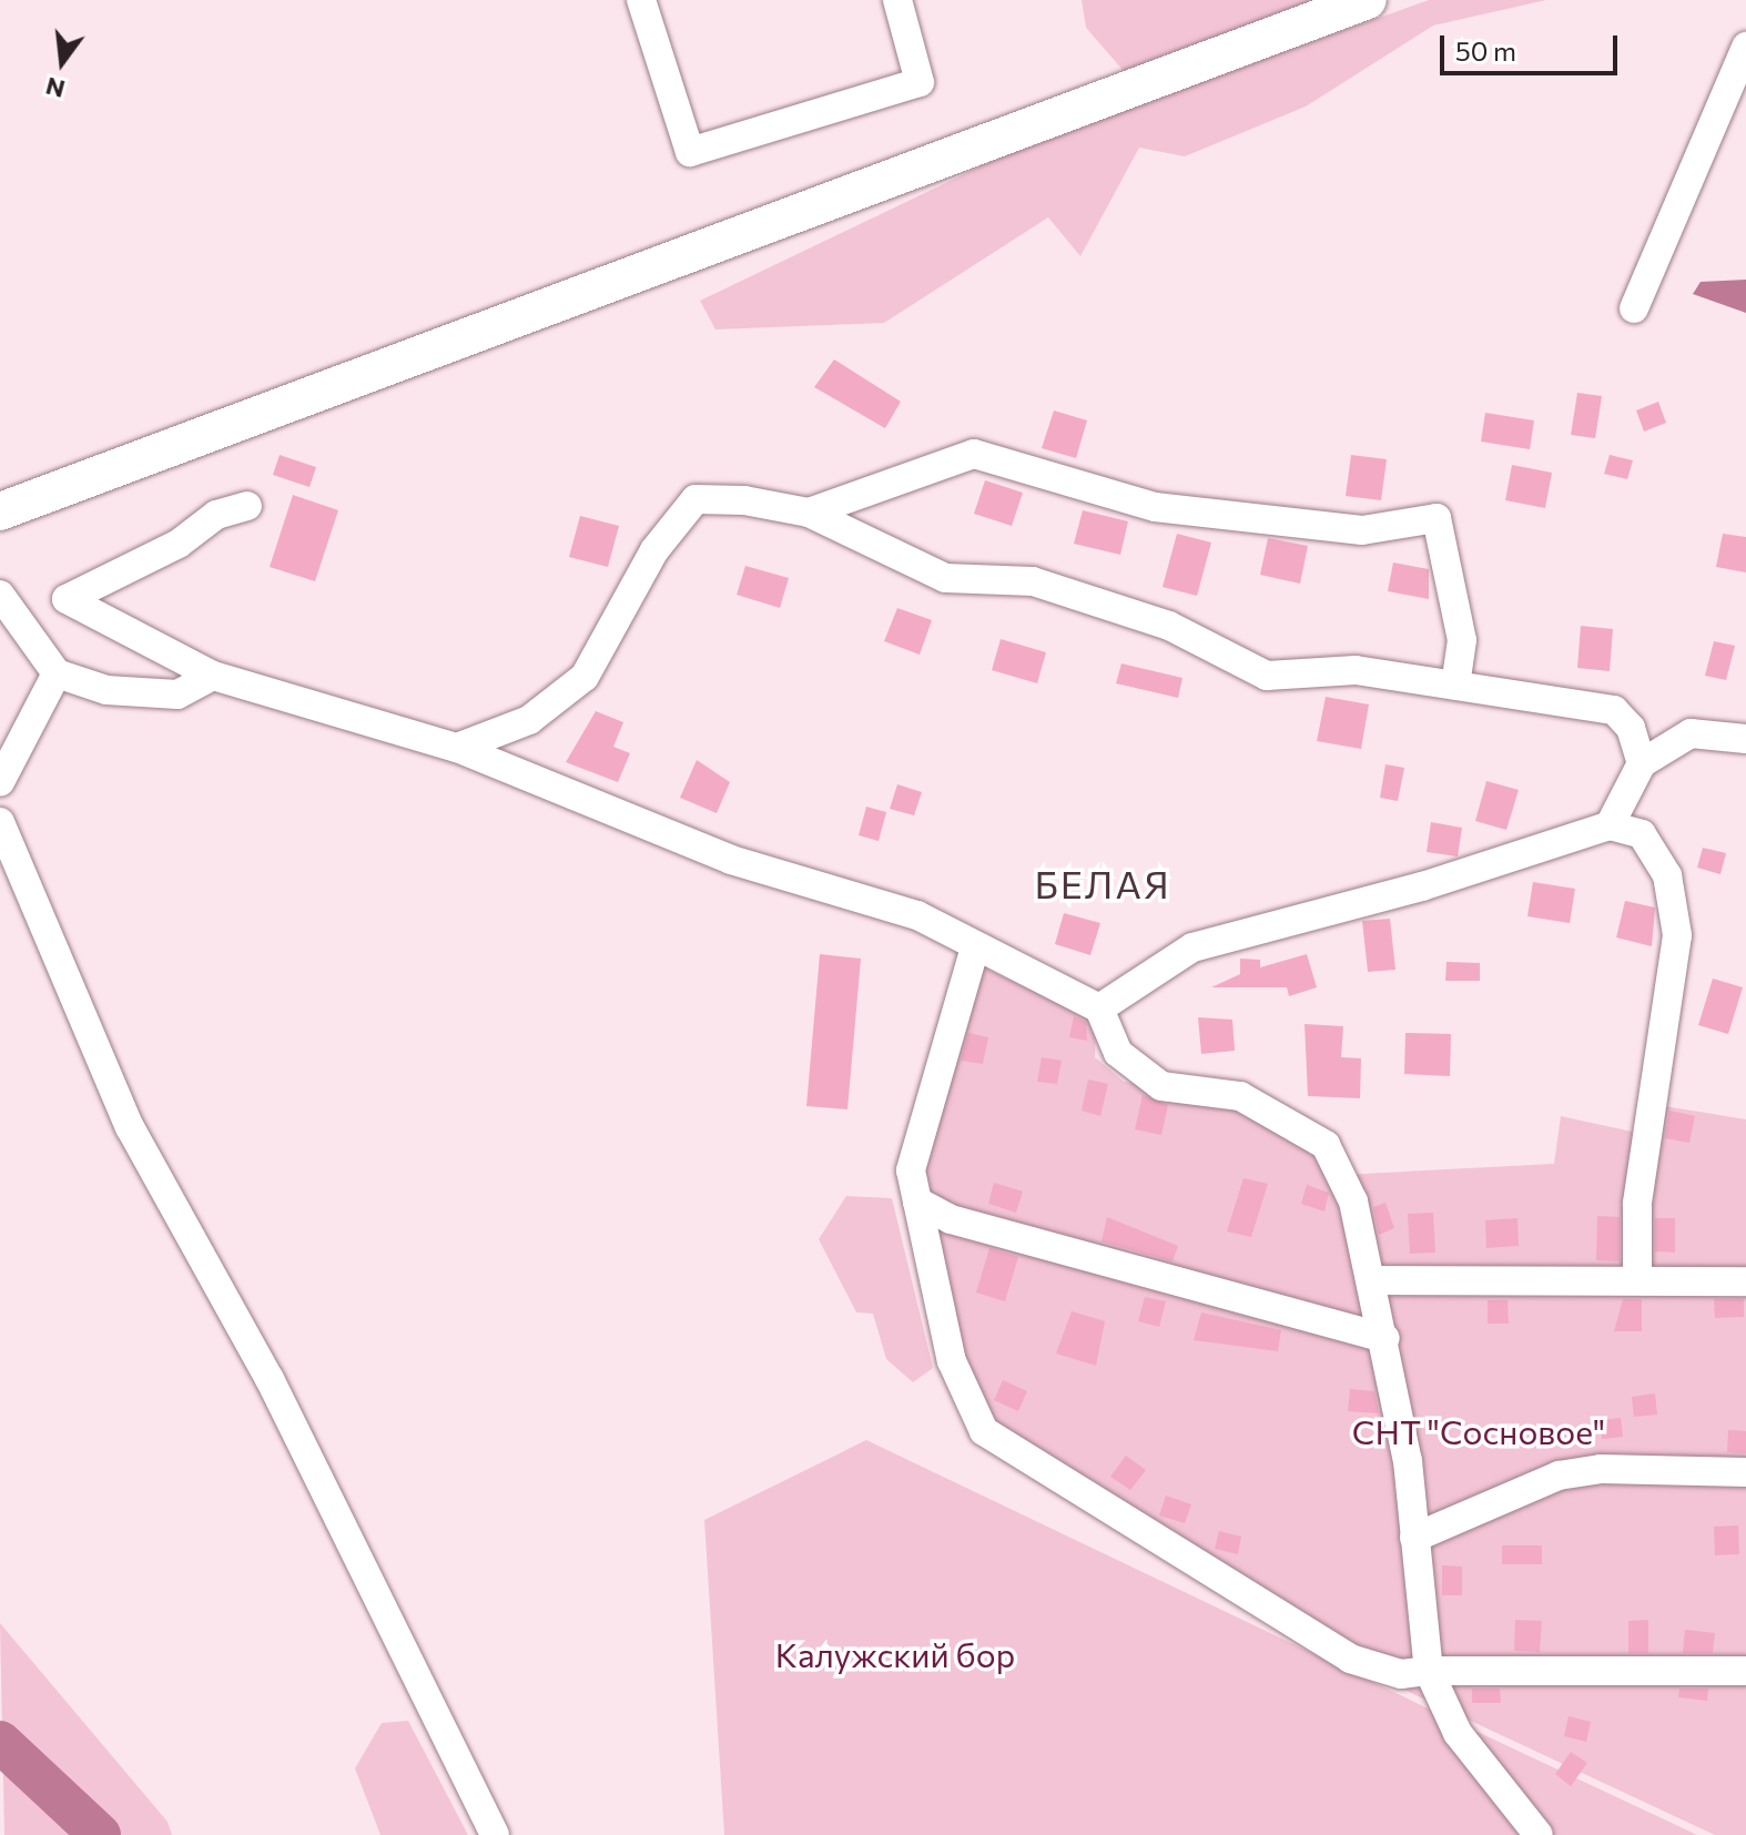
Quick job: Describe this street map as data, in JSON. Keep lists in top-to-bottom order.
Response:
{
  "districts": ["БЕЛАЯ"],
  "parks": ["СНТ \"Сосновое\"", "Калужский бор"],
  "scale_bar": "50 m",
  "north": "bottom"
}
